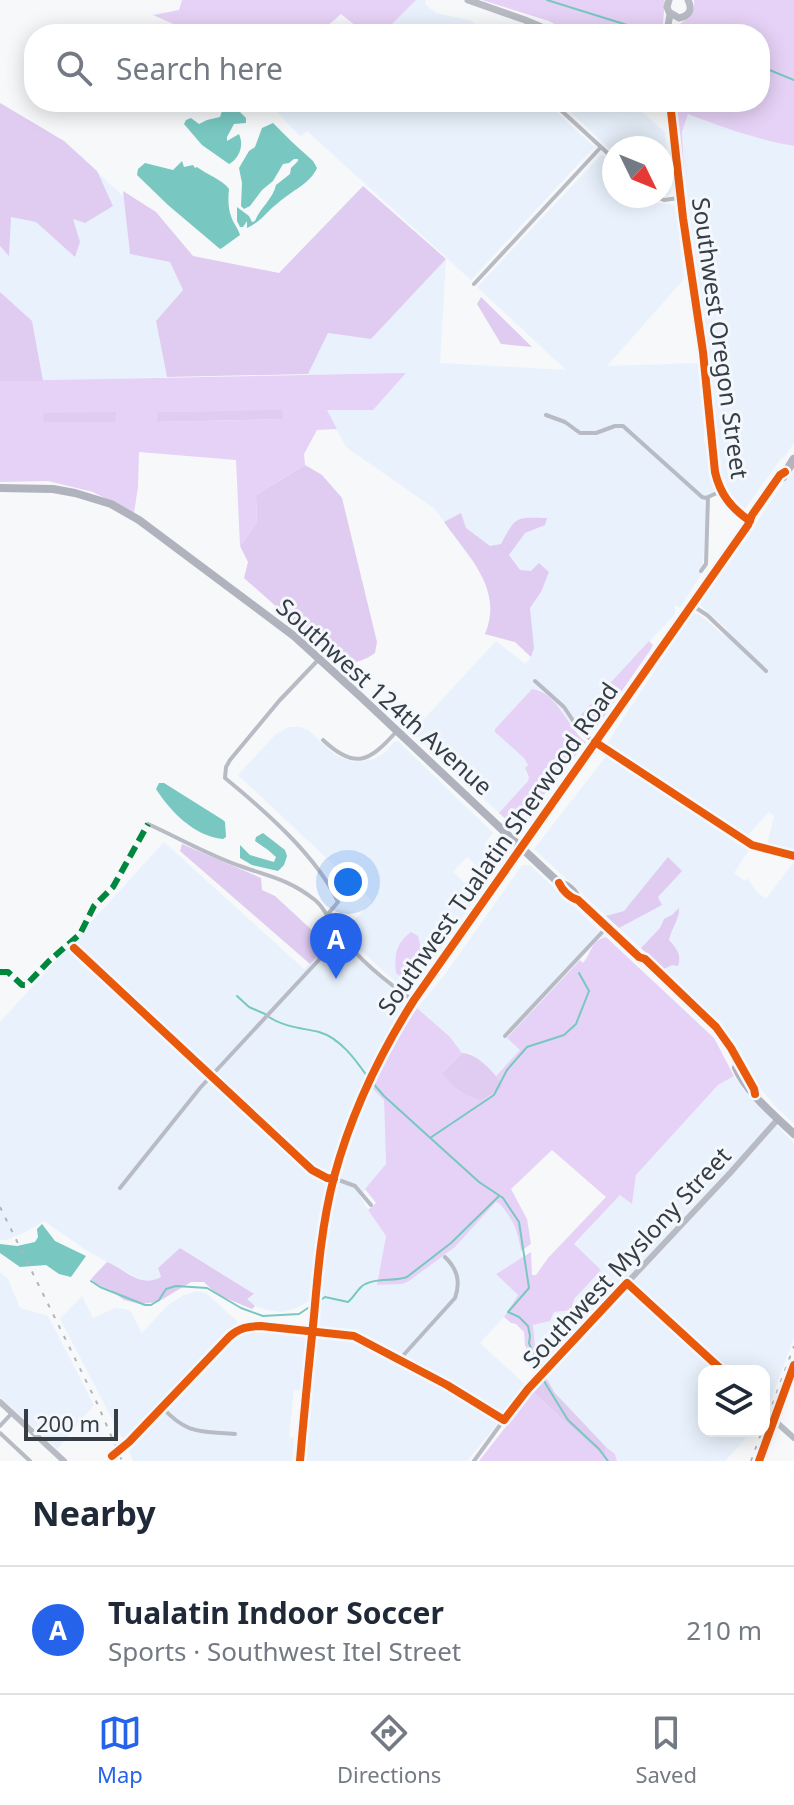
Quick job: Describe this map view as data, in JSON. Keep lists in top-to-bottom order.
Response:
{
  "streets": {
    "highway": ["Southwest Tualatin Sherwood Road"],
    "main road": ["Southwest Oregon Street", "Southwest 124th Avenue"],
    "street": ["Southwest Myslony Street"]
  },
  "crossings": [
    ["Southwest Oregon Street", "Southwest Tualatin Sherwood Road"],
    ["Southwest 124th Avenue", "Southwest Tualatin Sherwood Road"],
    ["Southwest 124th Avenue", "Southwest Myslony Street"]
  ],
  "scale_bar": "200 m",
  "north": "bottom right",
  "page": {
    "search": "Search here",
    "pins": "A",
    "scale": "200 m",
    "heading": "Nearby",
    "list": [
      {
        "mark": "A",
        "name": "Tualatin Indoor Soccer",
        "note": "Sports · Southwest Itel Street",
        "value": "210 m"
      }
    ],
    "nav": ["Map", "Directions", "Saved"]
  }
}
